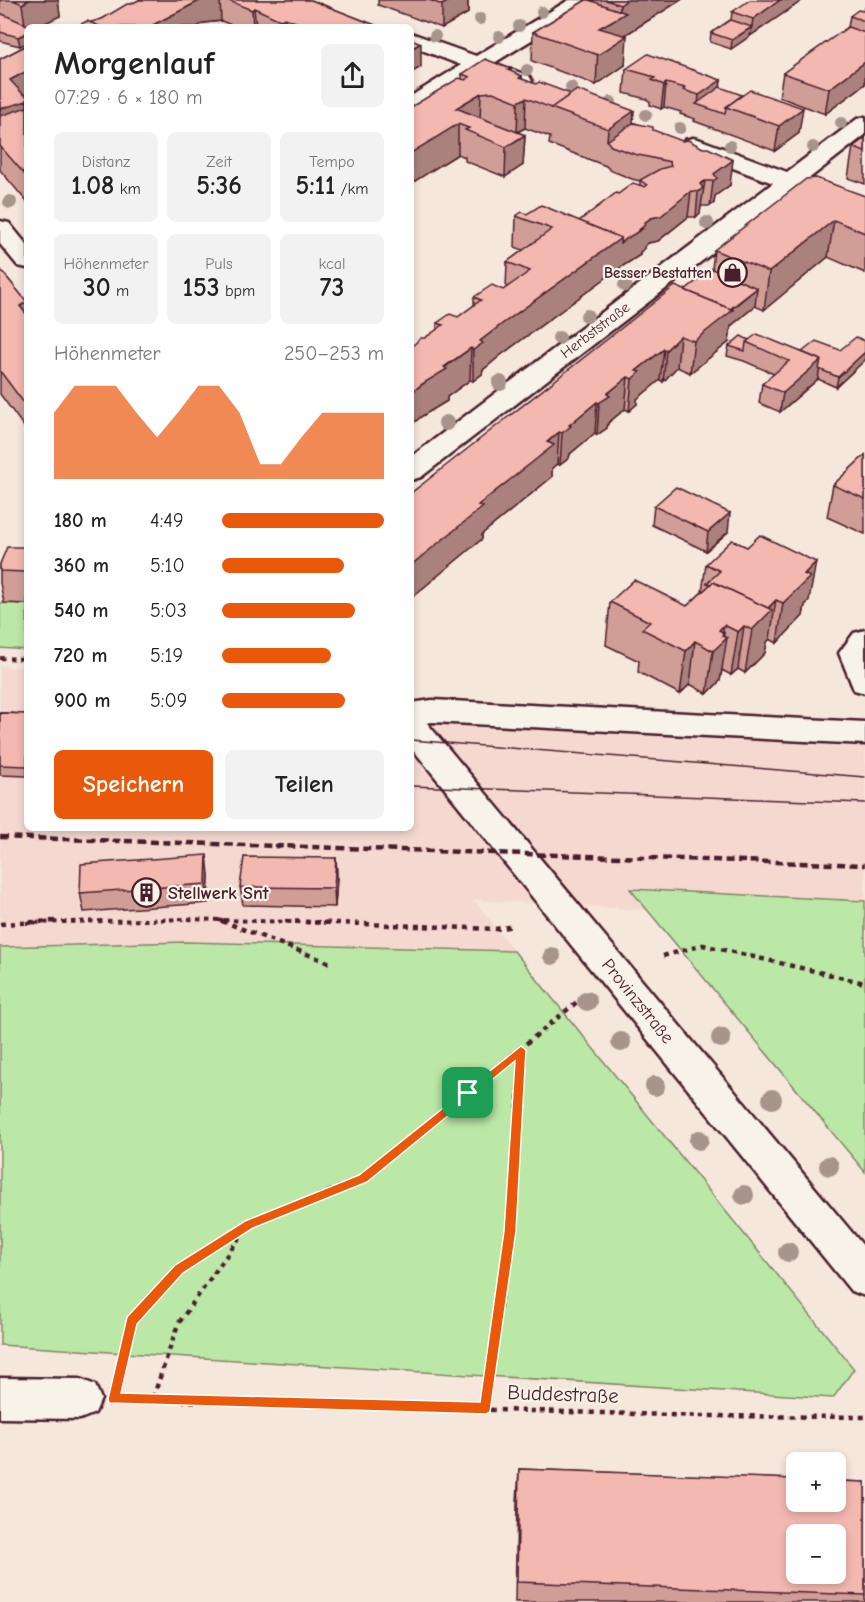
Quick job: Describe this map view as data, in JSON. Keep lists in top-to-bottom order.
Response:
{
  "streets": {
    "street": ["Herbststraße", "Provinzstraße"],
    "path": ["Buddestraße"]
  },
  "places": {
    "shop": ["Besser Bestatten"],
    "building": ["Stellwerk Snt"]
  },
  "page": {
    "heading": ["Morgenlauf", "07:29 · 6 × 180 m"],
    "stats": [
      ["Distanz", "1.08 km"],
      ["Zeit", "5:36"],
      ["Tempo", "5:11 /km"],
      ["Höhenmeter", "30 m"],
      ["Puls", "153 bpm"],
      ["kcal", "73"]
    ],
    "chart": ["Höhenmeter", "250–253 m"],
    "list": [
      {
        "name": "180 m",
        "note": "4:49"
      },
      {
        "name": "360 m",
        "note": "5:10"
      },
      {
        "name": "540 m",
        "note": "5:03"
      },
      {
        "name": "720 m",
        "note": "5:19"
      },
      {
        "name": "900 m",
        "note": "5:09"
      }
    ],
    "buttons": ["Speichern", "Teilen"],
    "map_buttons": ["+", "−"]
  }
}
